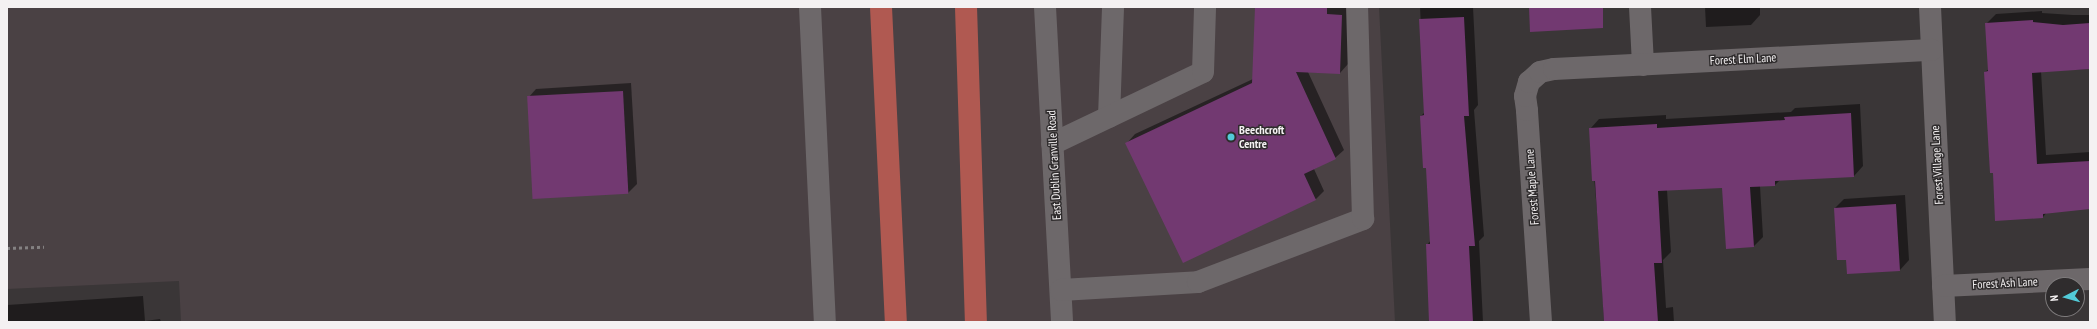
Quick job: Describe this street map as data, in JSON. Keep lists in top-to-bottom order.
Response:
{
  "streets": {
    "street": [
      "Forest Elm Lane",
      "East Dublin Granville Road",
      "Forest Village Lane",
      "Forest Maple Lane",
      "Forest Ash Lane"
    ]
  },
  "crossings": [
    ["Forest Elm Lane", "Forest Village Lane"],
    ["Forest Elm Lane", "Forest Maple Lane"],
    ["Forest Village Lane", "Forest Ash Lane"]
  ],
  "places": ["Beechcroft Centre"],
  "north": "left"
}
